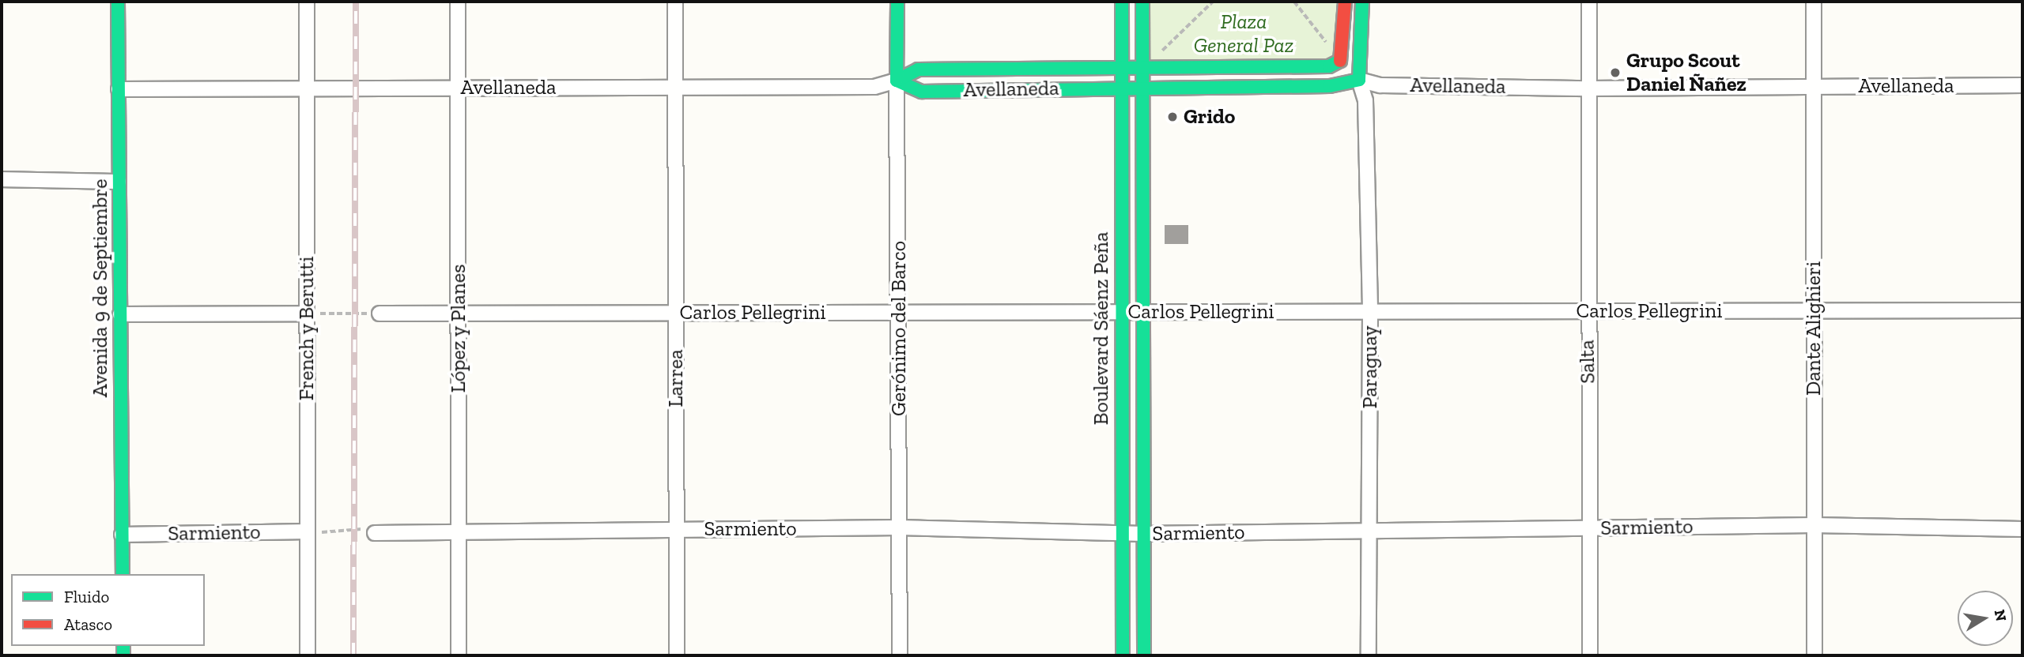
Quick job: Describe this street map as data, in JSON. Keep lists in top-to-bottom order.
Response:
{
  "streets": {
    "main road": [
      "Avellaneda",
      "Avenida 9 de Septiembre",
      "Gerónimo del Barco",
      "Boulevard Sáenz Peña",
      "Paraguay"
    ],
    "street": [
      "Carlos Pellegrini",
      "French y Berutti",
      "López y Planes",
      "Dante Alighieri",
      "Salta",
      "Larrea",
      "Sarmiento"
    ]
  },
  "crossings": [
    ["Avellaneda", "Avenida 9 de Septiembre"],
    ["Avellaneda", "French y Berutti"],
    ["Avellaneda", "López y Planes"],
    ["Avellaneda", "Gerónimo del Barco"],
    ["Avellaneda", "Boulevard Sáenz Peña"],
    ["Avellaneda", "Dante Alighieri"],
    ["Avellaneda", "Salta"],
    ["Avellaneda", "Paraguay"],
    ["Avellaneda", "Larrea"],
    ["Avenida 9 de Septiembre", "Sarmiento"],
    ["Carlos Pellegrini", "López y Planes"],
    ["Carlos Pellegrini", "Gerónimo del Barco"],
    ["Carlos Pellegrini", "Boulevard Sáenz Peña"],
    ["Carlos Pellegrini", "Dante Alighieri"],
    ["Carlos Pellegrini", "Salta"],
    ["Carlos Pellegrini", "Paraguay"],
    ["Carlos Pellegrini", "Larrea"],
    ["French y Berutti", "Sarmiento"],
    ["López y Planes", "Sarmiento"],
    ["Gerónimo del Barco", "Sarmiento"],
    ["Boulevard Sáenz Peña", "Sarmiento"],
    ["Dante Alighieri", "Sarmiento"],
    ["Salta", "Sarmiento"],
    ["Paraguay", "Sarmiento"],
    ["Larrea", "Sarmiento"]
  ],
  "parks": ["Plaza General Paz"],
  "places": ["Grupo Scout Daniel Ñañez", "Grido"],
  "legend": ["Fluido", "Atasco"],
  "north": "right"
}
